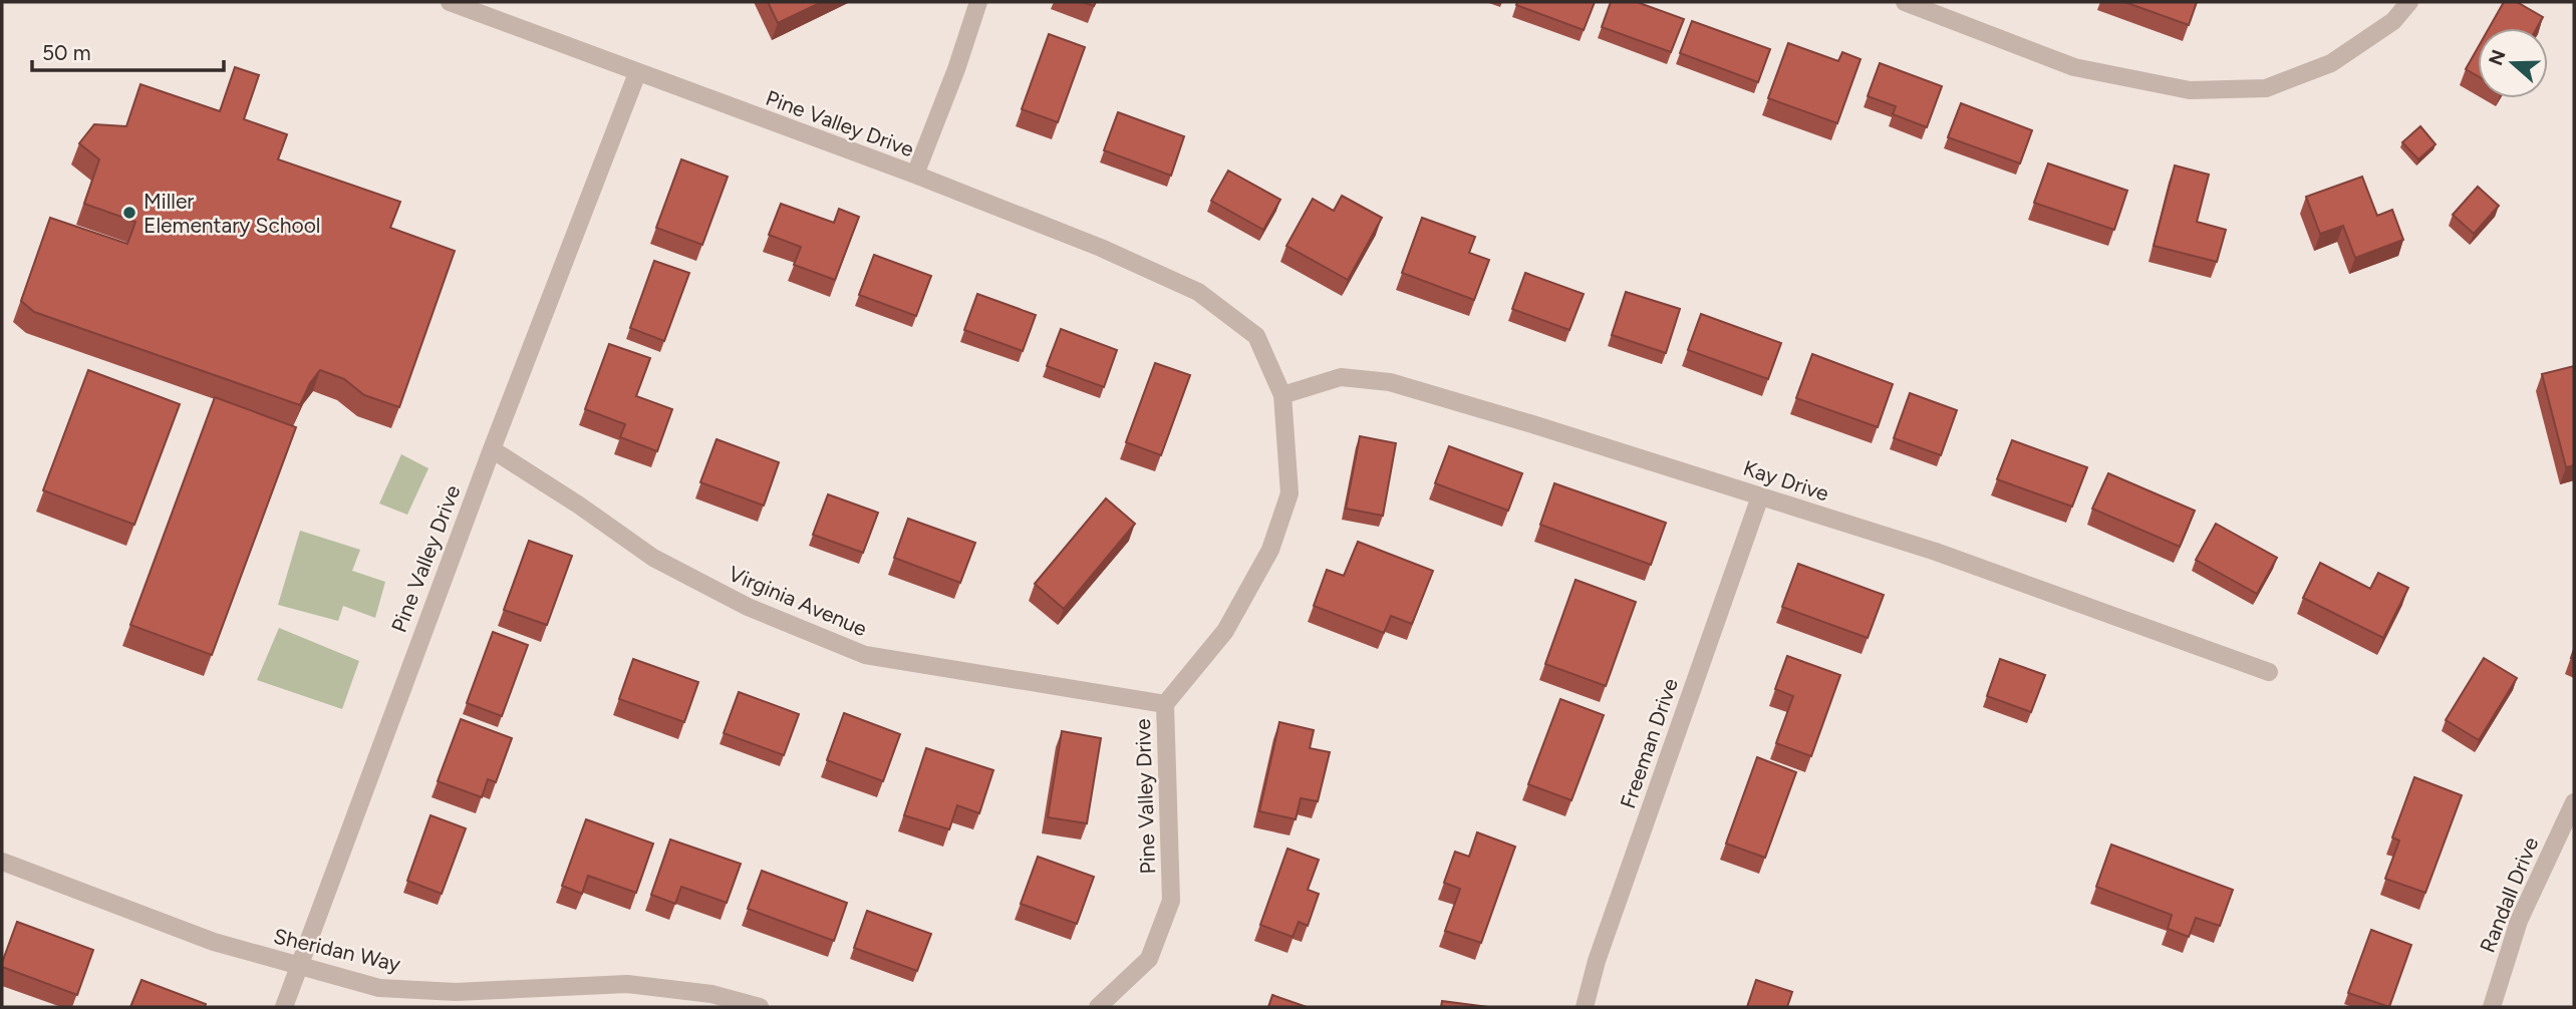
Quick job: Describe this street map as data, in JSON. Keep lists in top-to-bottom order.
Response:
{
  "streets": {
    "street": [
      "Pine Valley Drive",
      "Kay Drive",
      "Virginia Avenue",
      "Freeman Drive",
      "Randall Drive",
      "Sheridan Way"
    ]
  },
  "crossings": [
    ["Pine Valley Drive", "Kay Drive"],
    ["Pine Valley Drive", "Virginia Avenue"],
    ["Pine Valley Drive", "Sheridan Way"],
    ["Kay Drive", "Freeman Drive"]
  ],
  "places": ["Miller Elementary School"],
  "scale_bar": "50 m",
  "north": "left"
}
